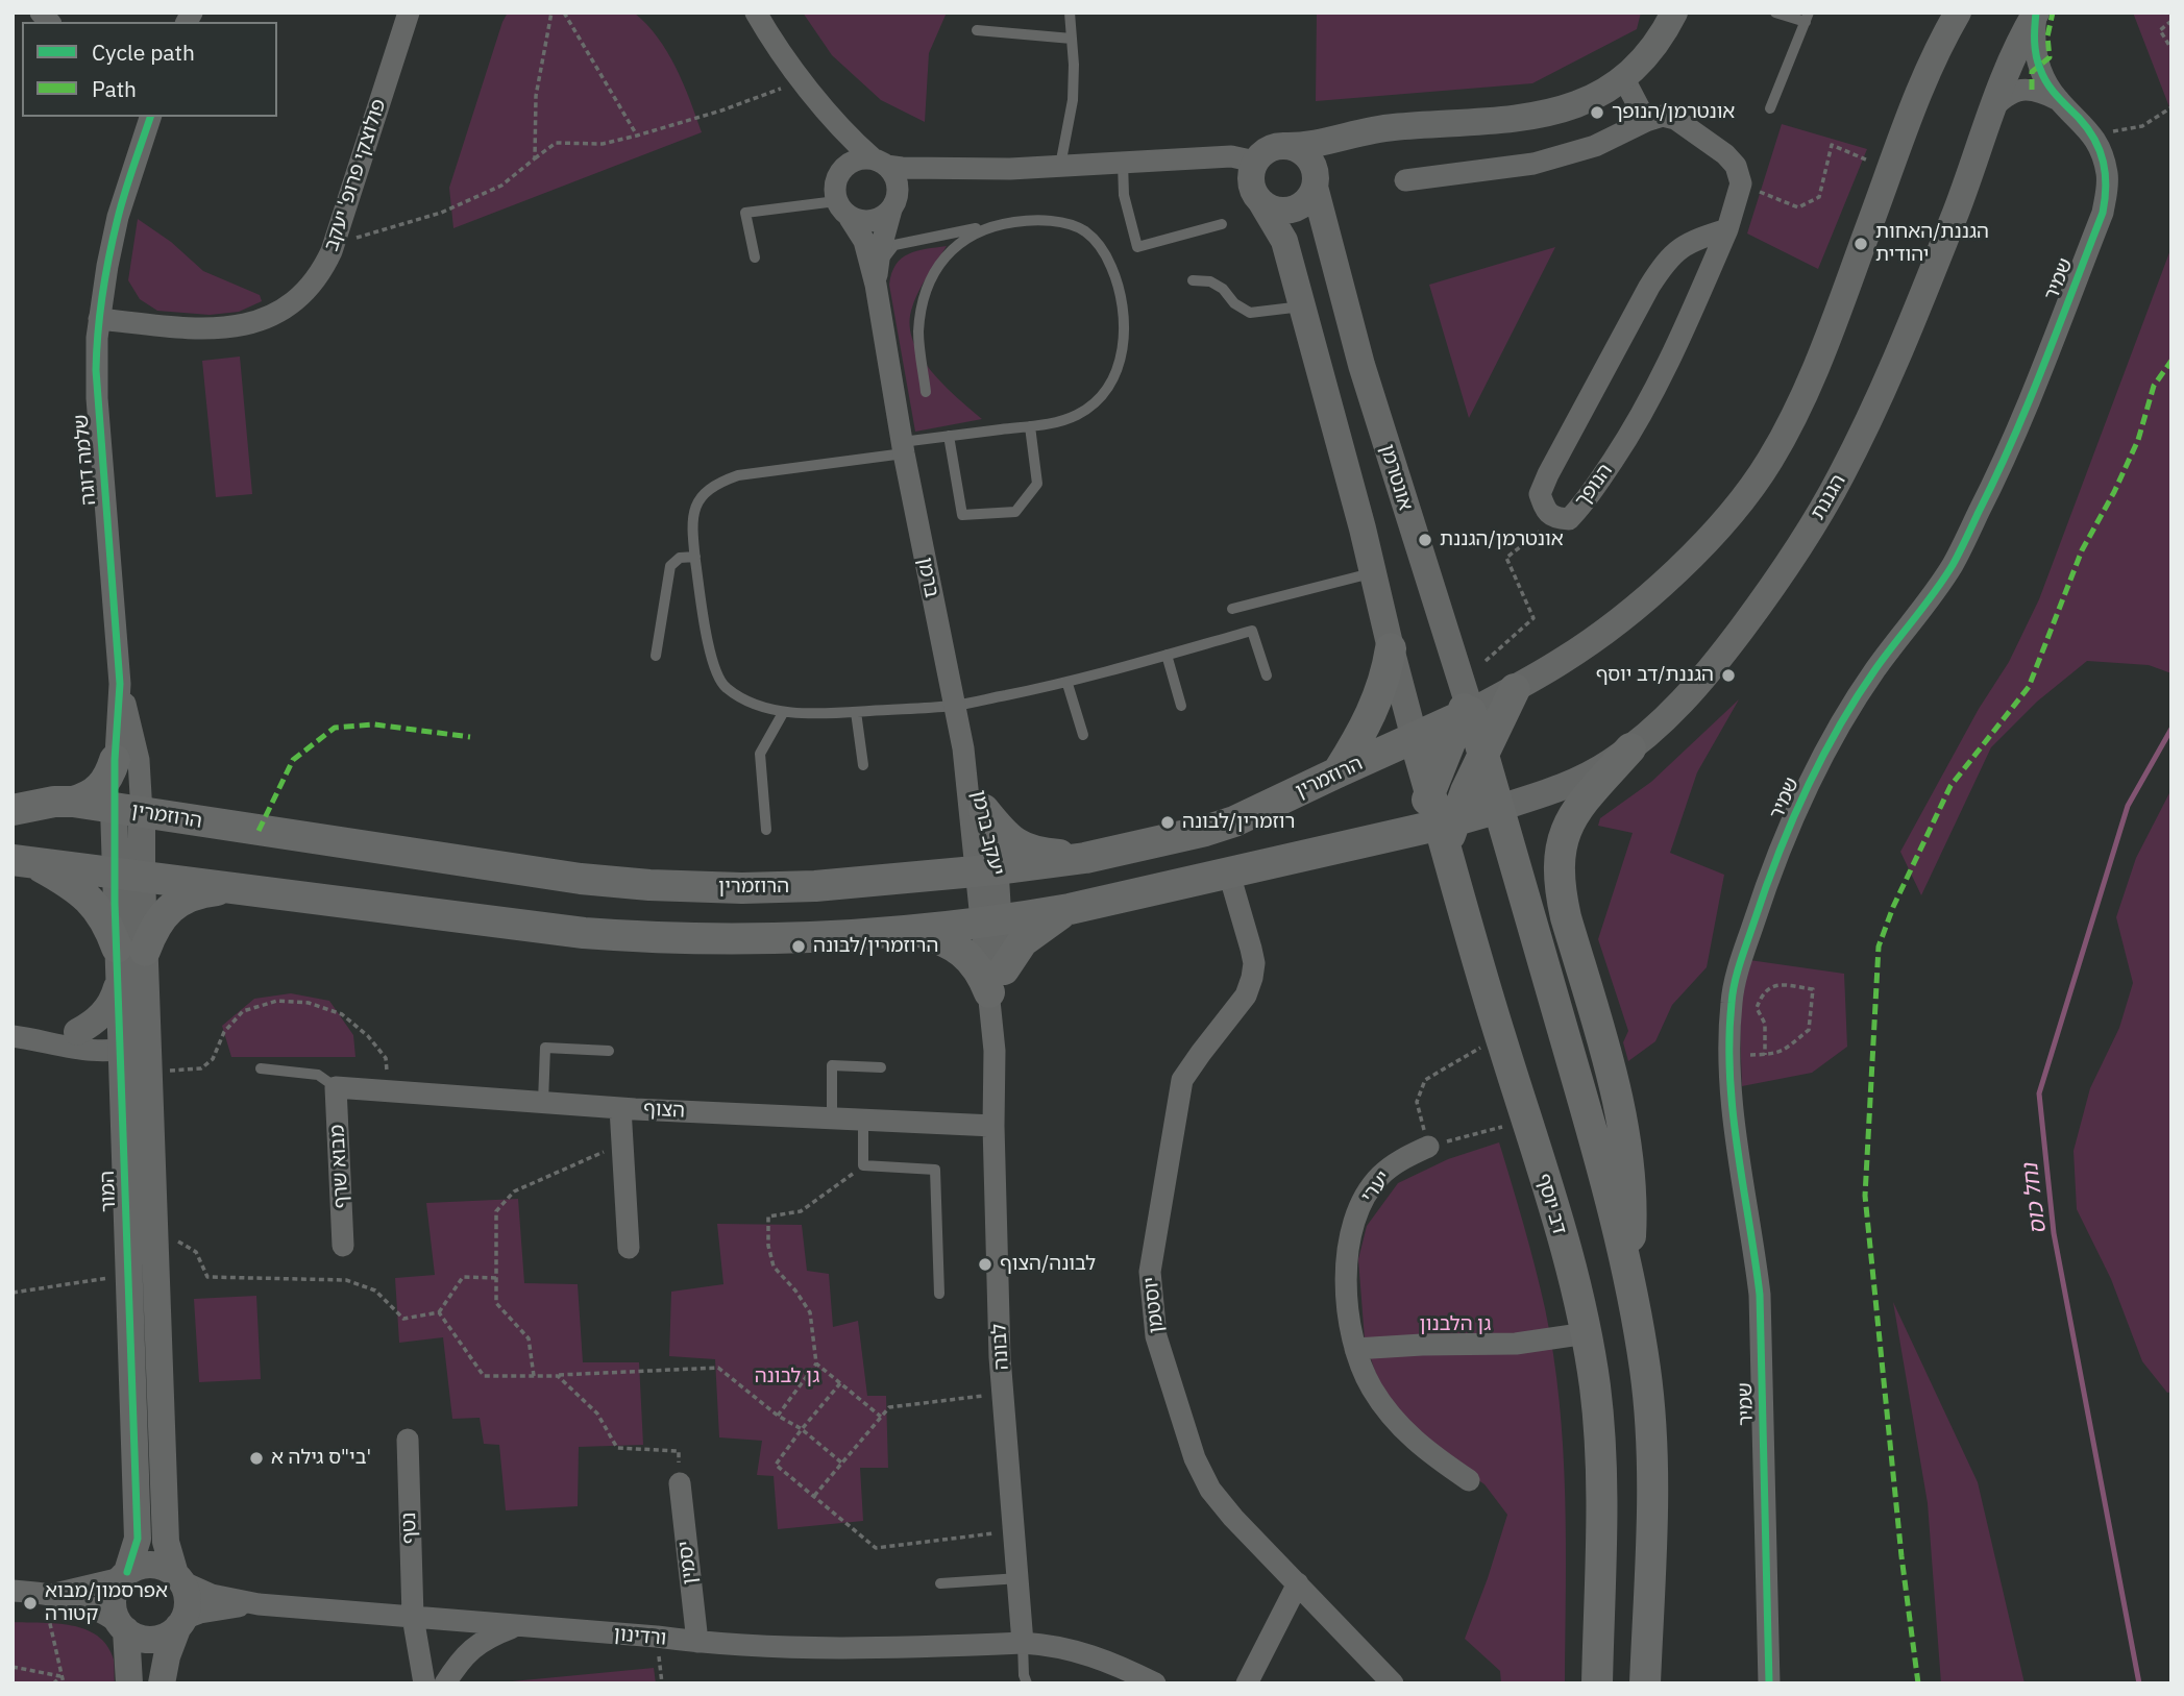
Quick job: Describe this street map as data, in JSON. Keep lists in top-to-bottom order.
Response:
{
  "streets": {
    "main road": [
      "אונטרמן",
      "הגננת",
      "הרוזמרין",
      "דב יוסף"
    ],
    "street": [
      "פולוצקי פרופ' יעקב",
      "שמיר",
      "שלמה דוגה",
      "הנופך",
      "ברמן",
      "יעקב ברמן",
      "הצוף",
      "מבוא שרף",
      "יערי",
      "המור",
      "יוסטמן",
      "לבונה",
      "נטף",
      "יסמין",
      "ורדינון"
    ]
  },
  "crossings": [
    ["פולוצקי פרופ' יעקב", "שלמה דוגה"],
    ["שמיר", "הגננת"],
    ["שלמה דוגה", "הרוזמרין"],
    ["שלמה דוגה", "המור"],
    ["אונטרמן", "הגננת"],
    ["אונטרמן", "הרוזמרין"],
    ["הגננת", "דב יוסף"],
    ["ברמן", "הרוזמרין"],
    ["ברמן", "יעקב ברמן"],
    ["ברמן", "לבונה"],
    ["הרוזמרין", "יעקב ברמן"],
    ["הרוזמרין", "המור"],
    ["הרוזמרין", "דב יוסף"],
    ["הרוזמרין", "לבונה"],
    ["יעקב ברמן", "לבונה"],
    ["הצוף", "מבוא שרף"],
    ["הצוף", "לבונה"],
    ["המור", "ורדינון"],
    ["לבונה", "ורדינון"],
    ["נטף", "ורדינון"],
    ["יסמין", "ורדינון"]
  ],
  "water": ["נחל כוס"],
  "parks": ["גן הלבנון", "גן לבונה"],
  "places": [
    "אונטרמן/הנופך",
    "הגננת/האחות יהודית",
    "אונטרמן/הגננת",
    "הגננת/דב יוסף",
    "רוזמרין/לבונה",
    "הרוזמרין/לבונה",
    "לבונה/הצוף",
    "בי\"ס גילה א'",
    "אפרסמון/מבוא קטורה"
  ],
  "legend": ["Cycle path", "Path"]
}
